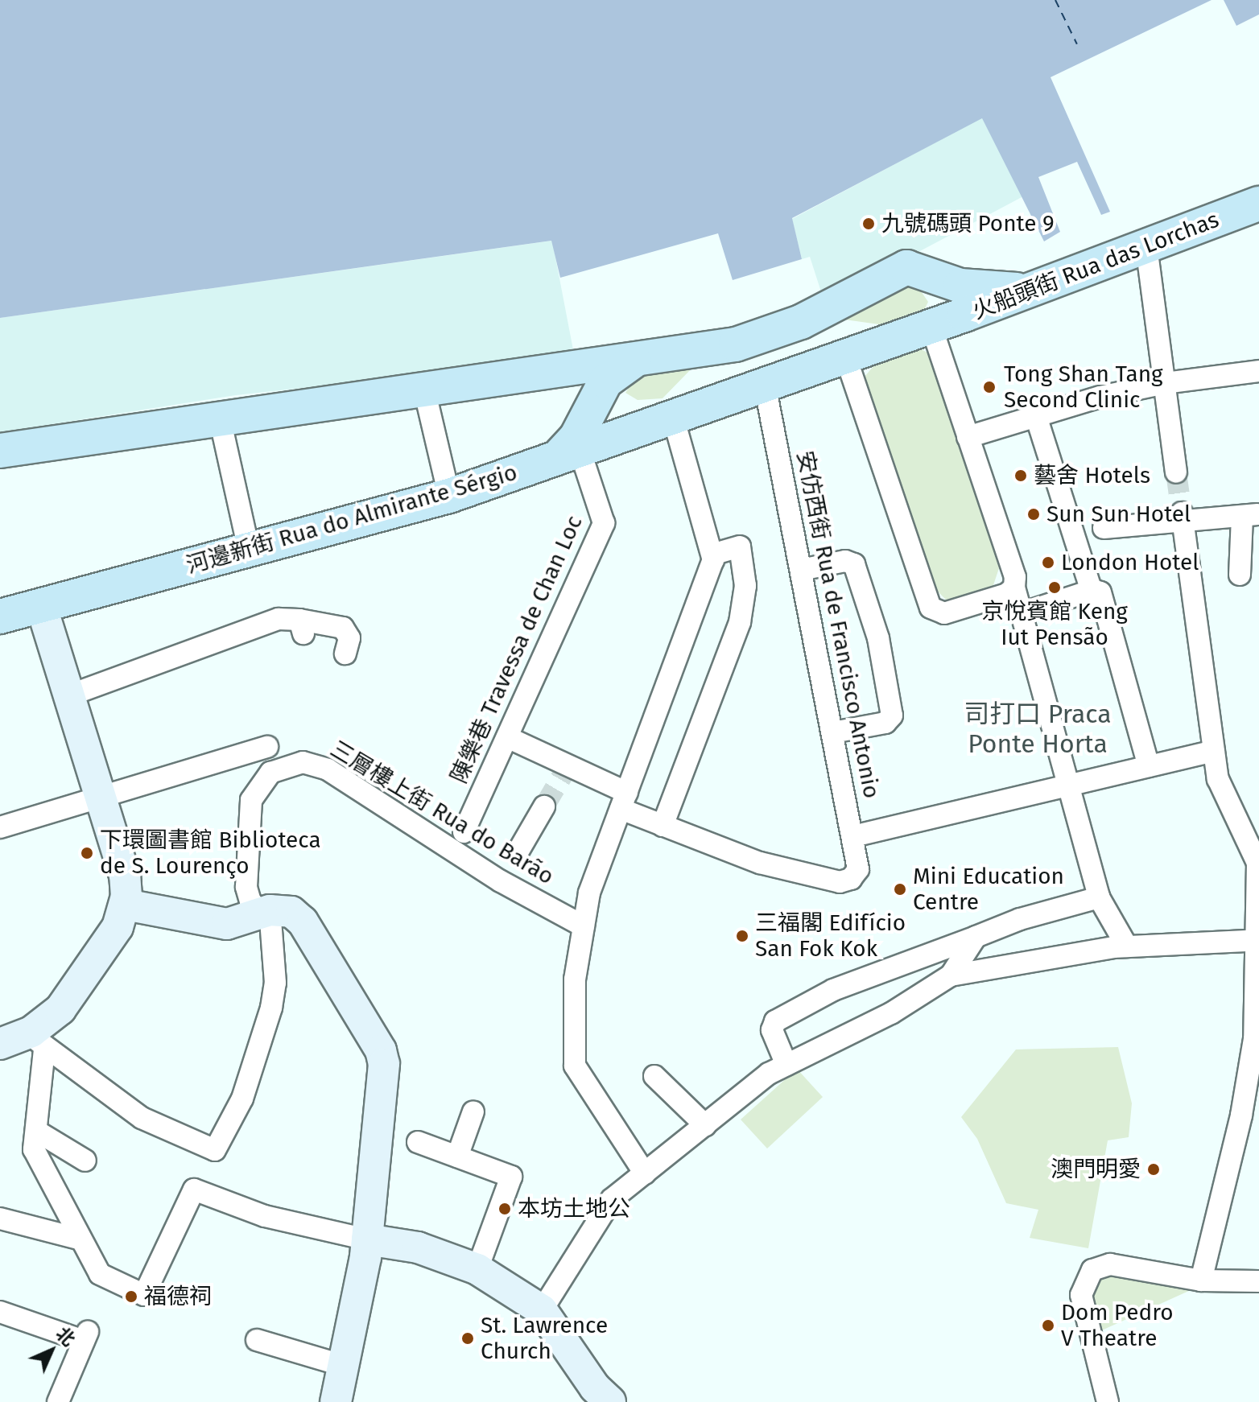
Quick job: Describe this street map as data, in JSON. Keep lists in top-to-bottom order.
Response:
{
  "streets": {
    "main road": ["火船頭街 Rua das Lorchas", "河邊新街 Rua do Almirante Sérgio"],
    "street": ["安仿西街 Rua de Francisco Antonio", "陳樂巷 Travessa de Chan Loc", "三層樓上街 Rua do Barão"]
  },
  "crossings": [
    ["火船頭街 Rua das Lorchas", "河邊新街 Rua do Almirante Sérgio"],
    ["河邊新街 Rua do Almirante Sérgio", "安仿西街 Rua de Francisco Antonio"],
    ["河邊新街 Rua do Almirante Sérgio", "陳樂巷 Travessa de Chan Loc"]
  ],
  "districts": ["司打口 Praca Ponte Horta"],
  "places": [
    "九號碼頭 Ponte 9",
    "Tong Shan Tang Second Clinic",
    "藝舍 Hotels",
    "Sun Sun Hotel",
    "London Hotel",
    "京悅賓館 Keng Iut Pensão",
    "下環圖書館 Biblioteca de S. Lourenço",
    "Mini Education Centre",
    "三福閣 Edifício San Fok Kok",
    "澳門明愛",
    "本坊土地公",
    "福德祠",
    "Dom Pedro V Theatre",
    "St. Lawrence Church"
  ],
  "north": "top right"
}
